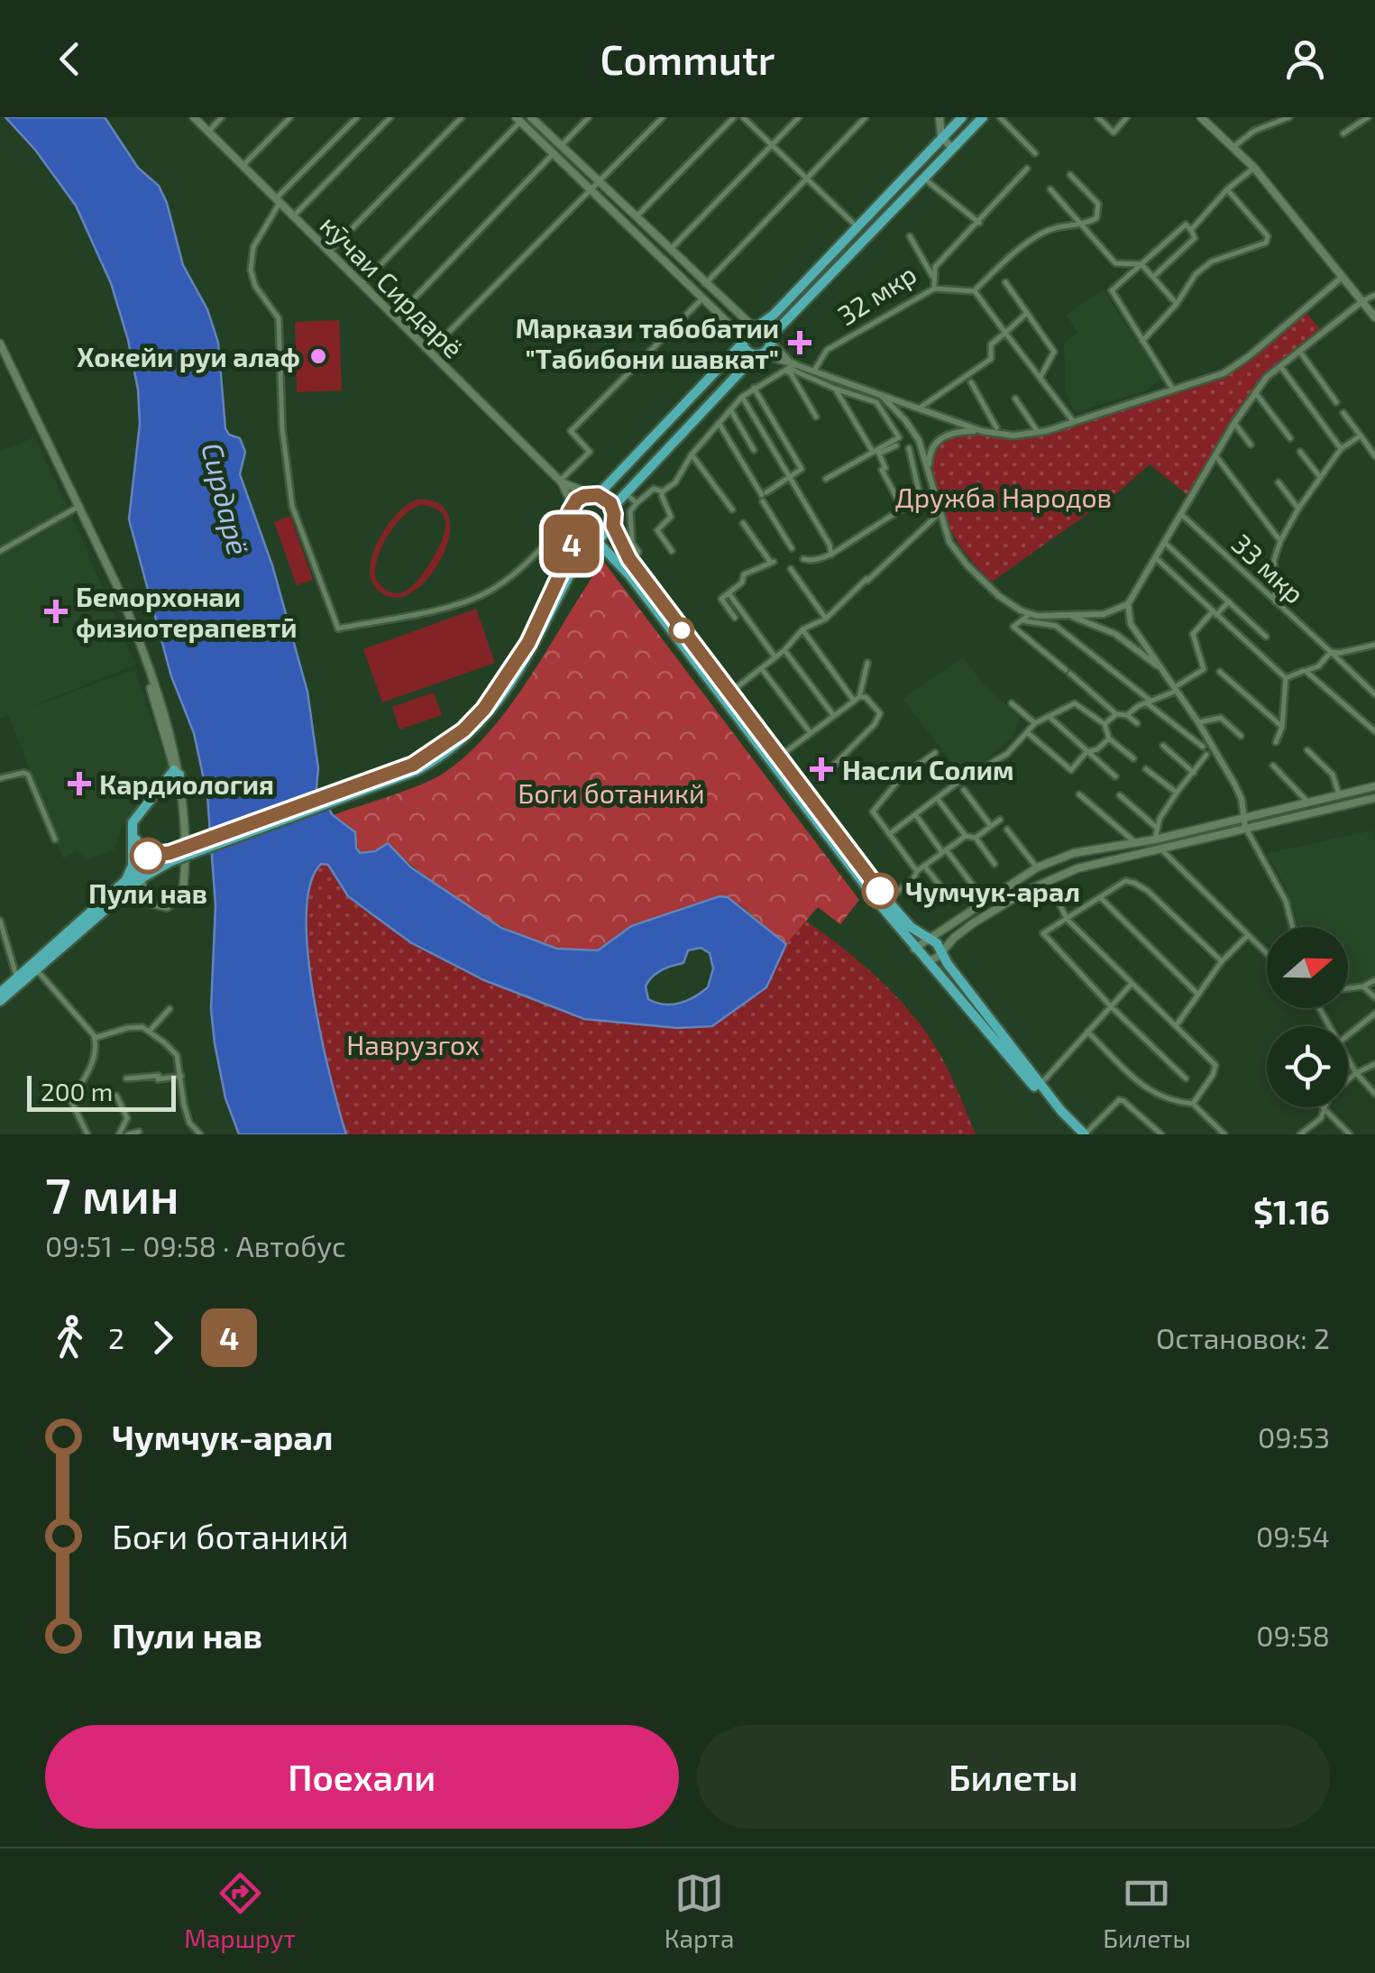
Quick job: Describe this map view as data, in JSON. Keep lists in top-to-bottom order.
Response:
{
  "streets": {
    "main road": ["кӯчаи Сирдарё"],
    "street": ["32 мкр", "33 мкр"]
  },
  "water": ["Сирдарё"],
  "parks": ["Дружба Народов", "Боги ботаникй", "Наврузгох"],
  "places": {
    "health": [
      "Маркази табобатии \"Табибони шавкат\"",
      "Беморхонаи физиотерапевтӣ",
      "Насли Солим",
      "Кардиология"
    ],
    "other": ["Хокейи руи алаф", "Пули нав", "Чумчук-арал"]
  },
  "lines": ["bus line 4"],
  "scale_bar": "200 m",
  "north": "right",
  "page": {
    "header": "Commutr",
    "on_map": "4",
    "scale": "200 m",
    "heading": ["7 мин", "09:51 – 09:58 · Автобус", "$1.16"],
    "legs": ["2", "4", "Остановок: 2"],
    "list": [
      {
        "name": "Чумчук-арал",
        "value": "09:53"
      },
      {
        "name": "Боғи ботаникӣ",
        "value": "09:54"
      },
      {
        "name": "Пули нав",
        "value": "09:58"
      }
    ],
    "buttons": ["Поехали", "Билеты"],
    "tabs": ["Маршрут", "Карта", "Билеты"]
  }
}
